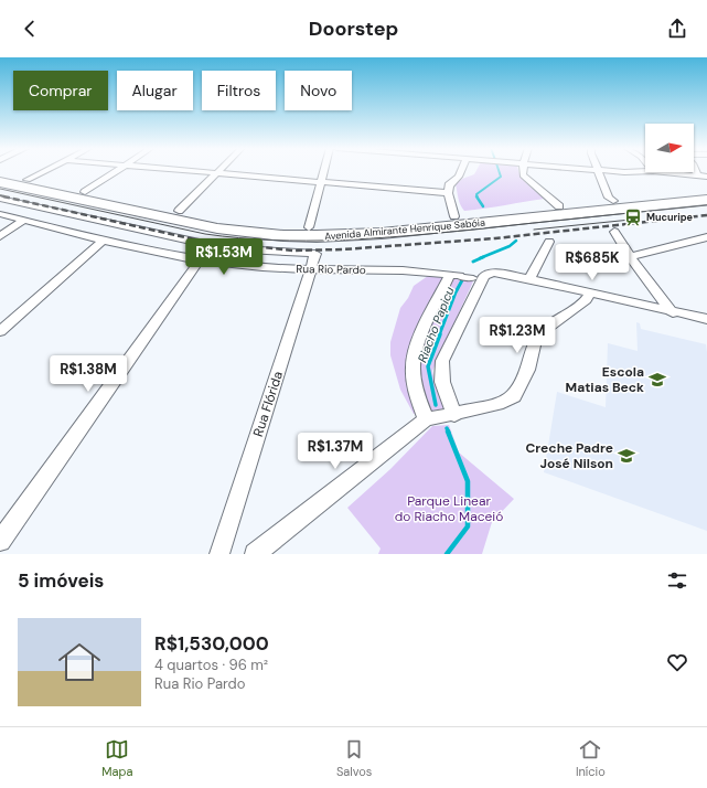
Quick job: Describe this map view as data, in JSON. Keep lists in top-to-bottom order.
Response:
{
  "streets": {
    "highway": ["Avenida Almirante Henrique Sabóia"],
    "street": ["Rua Rio Pardo", "Rua Flórida"]
  },
  "crossings": [
    ["Avenida Almirante Henrique Sabóia", "Rua Rio Pardo"],
    ["Avenida Almirante Henrique Sabóia", "Rua Flórida"],
    ["Rua Rio Pardo", "Rua Flórida"]
  ],
  "water": ["Riacho Papicu"],
  "parks": ["Parque Linear do Riacho Maceió"],
  "places": {
    "station": ["Mucuripe"],
    "school or university": ["Escola Matias Beck", "Creche Padre José Nilson"]
  },
  "north": "right",
  "page": {
    "header": "Doorstep",
    "chip": [
      "Comprar",
      "Alugar",
      "Filtros",
      "Novo"
    ],
    "price": [
      "R$1.53M",
      "R$685K",
      "R$1.23M",
      "R$1.38M",
      "R$1.37M"
    ],
    "heading": "5 imóveis",
    "list": [
      {
        "name": "R$1,530,000",
        "note": "4 quartos · 96 m² · Rua Rio Pardo"
      }
    ],
    "tabs": ["Mapa", "Salvos", "Início"]
  }
}
